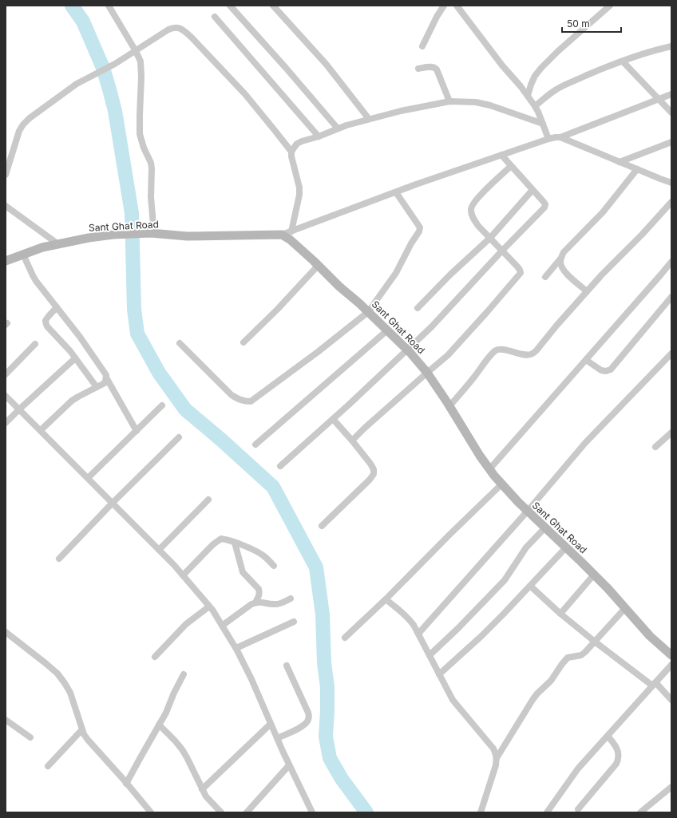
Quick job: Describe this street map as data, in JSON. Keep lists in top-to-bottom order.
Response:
{
  "streets": {
    "street": ["Sant Ghat Road"]
  },
  "scale_bar": "50 m"
}
